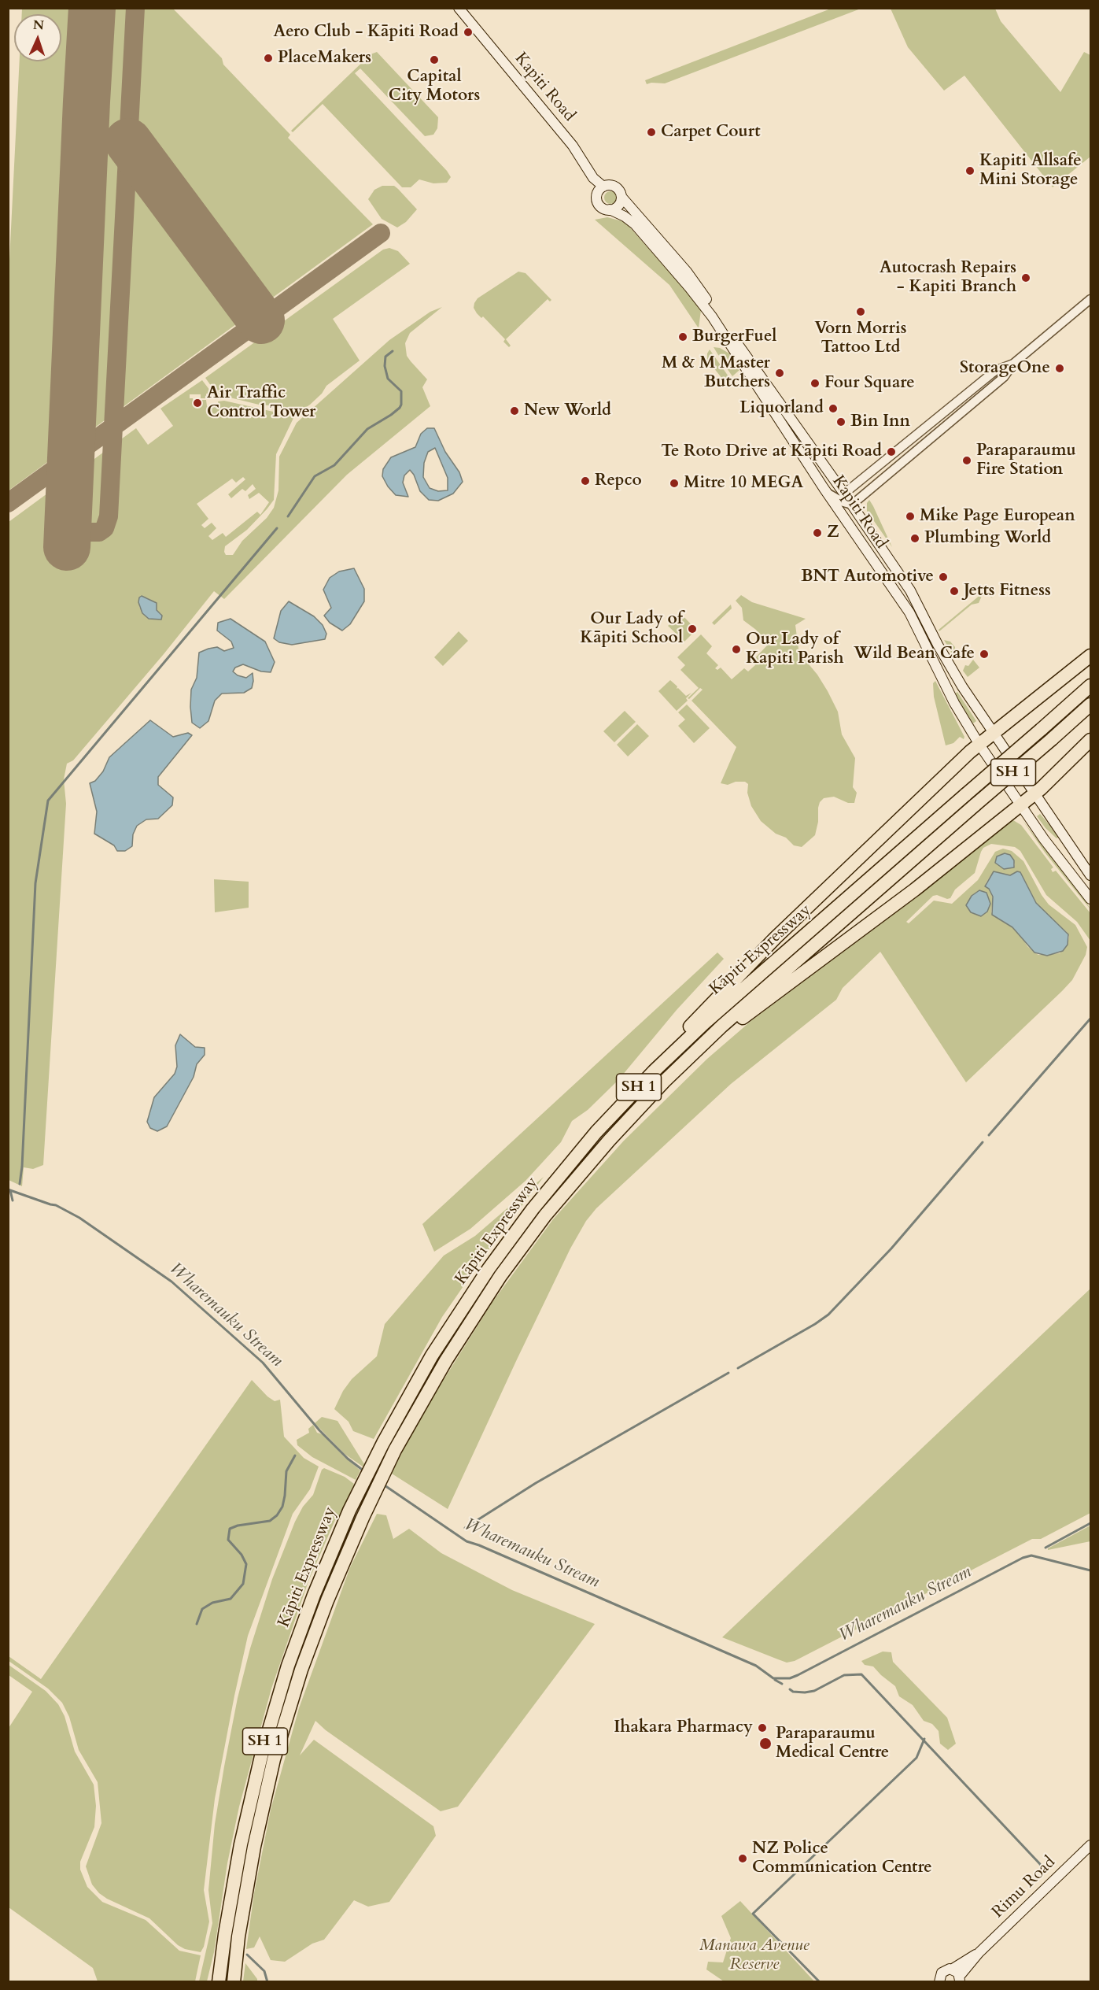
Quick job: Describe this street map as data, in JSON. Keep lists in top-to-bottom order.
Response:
{
  "streets": {
    "highway": ["SH 1", "Kāpiti Expressway"],
    "main road": ["Kapiti Road", "Rimu Road"]
  },
  "water": ["Wharemauku Stream"],
  "parks": ["Manawa Avenue Reserve"],
  "places": [
    "Aero Club - Kāpiti Road",
    "PlaceMakers",
    "Capital City Motors",
    "Carpet Court",
    "Kapiti Allsafe Mini Storage",
    "Autocrash Repairs - Kapiti Branch",
    "Vorn Morris Tattoo Ltd",
    "BurgerFuel",
    "StorageOne",
    "M & M Master Butchers",
    "Four Square",
    "Air Traffic Control Tower",
    "Liquorland",
    "New World",
    "Bin Inn",
    "Te Roto Drive at Kāpiti Road",
    "Paraparaumu Fire Station",
    "Repco",
    "Mitre 10 MEGA",
    "Mike Page European",
    "Z",
    "Plumbing World",
    "BNT Automotive",
    "Jetts Fitness",
    "Our Lady of Kāpiti School",
    "Our Lady of Kapiti Parish",
    "Wild Bean Cafe",
    "Ihakara Pharmacy",
    "Paraparaumu Medical Centre",
    "NZ Police Communication Centre"
  ],
  "north": "top"
}
